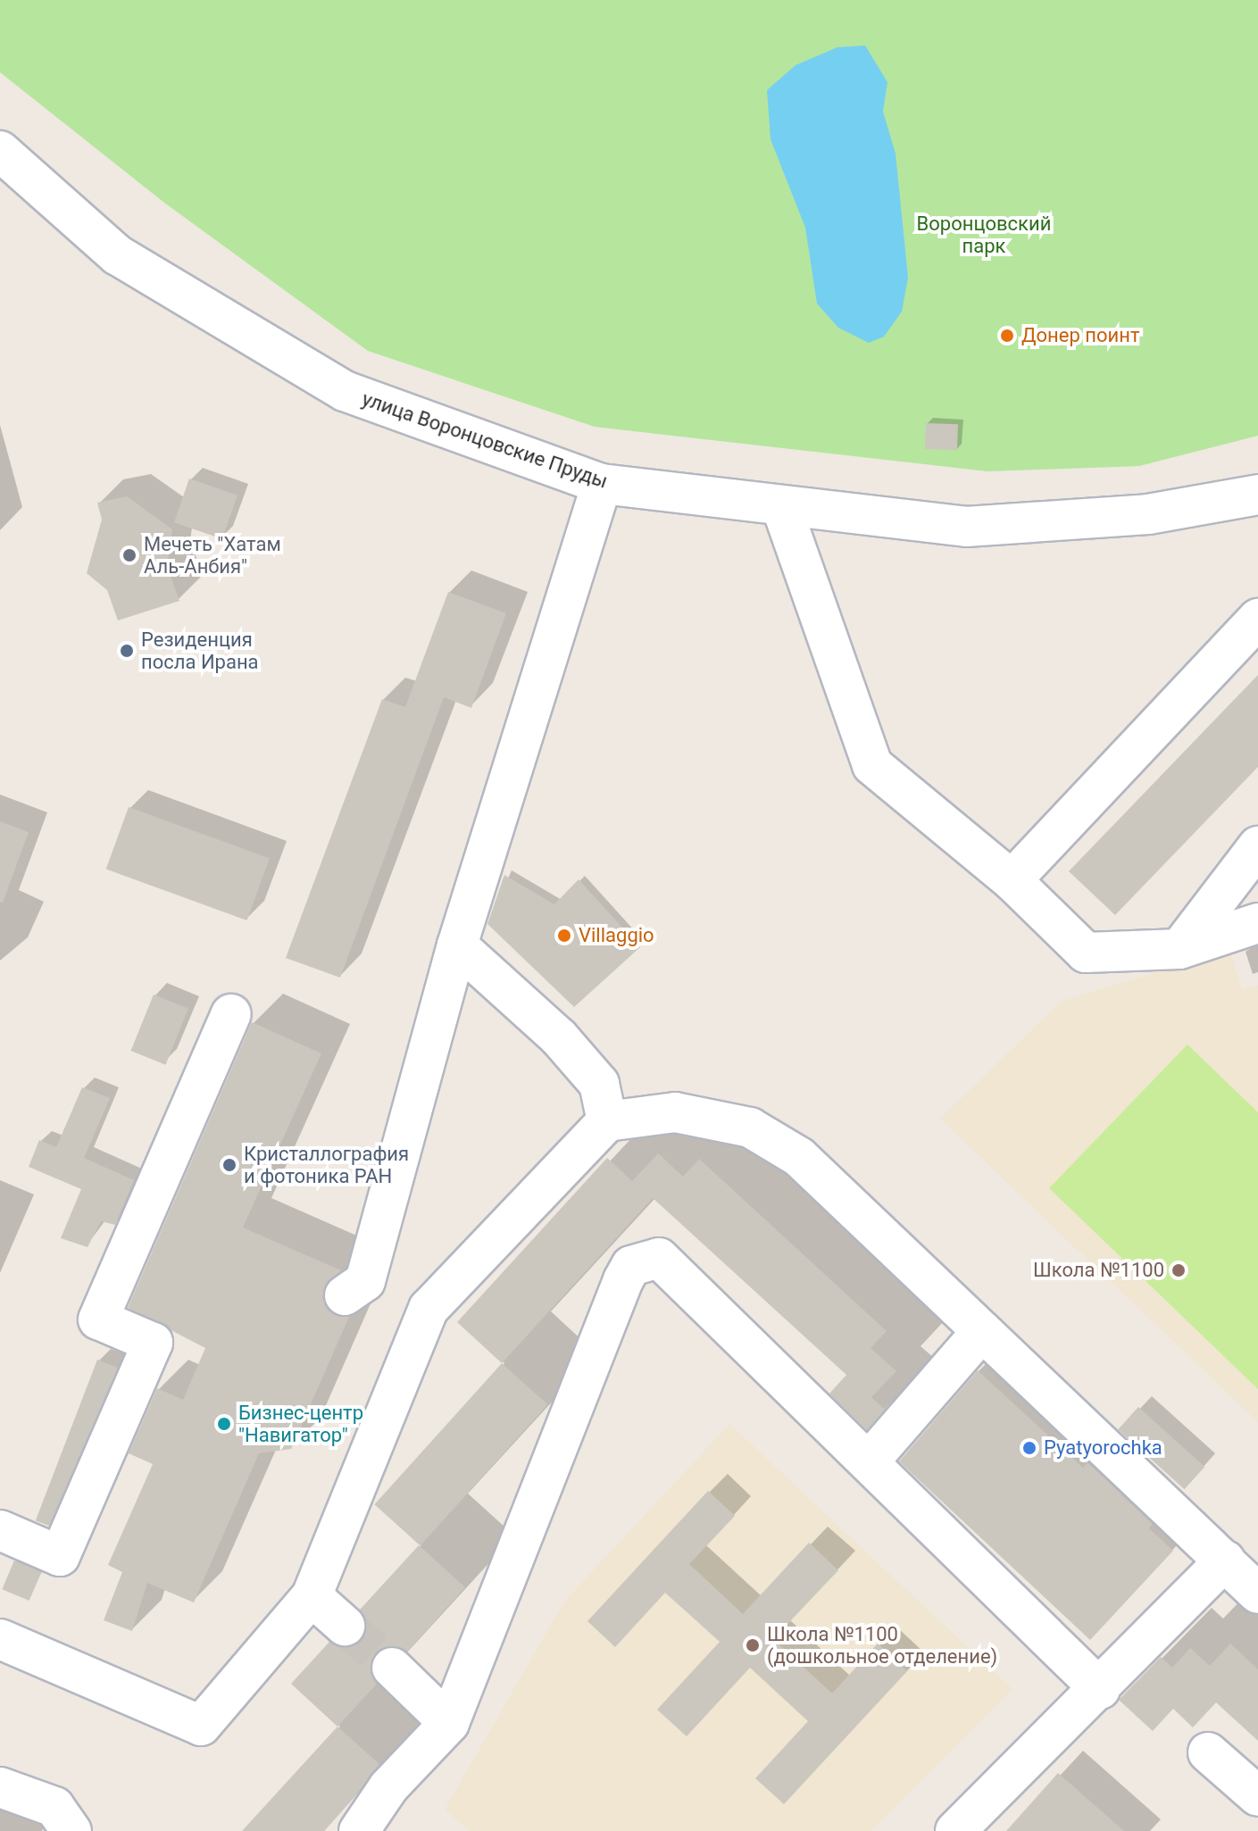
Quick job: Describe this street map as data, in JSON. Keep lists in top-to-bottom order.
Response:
{
  "streets": {
    "street": ["улица Воронцовские Пруды"]
  },
  "parks": ["Воронцовский парк"],
  "places": [
    "Донер поинт",
    "Мечеть \"Хатам Аль-Анбия\"",
    "Резиденция посла Ирана",
    "Villaggio",
    "Кристаллография и фотоника РАН",
    "Школа №1100",
    "Бизнеc-центр \"Навигатор\"",
    "Pyatyorochka",
    "Школа №1100 (дошкольное отделение)"
  ]
}
